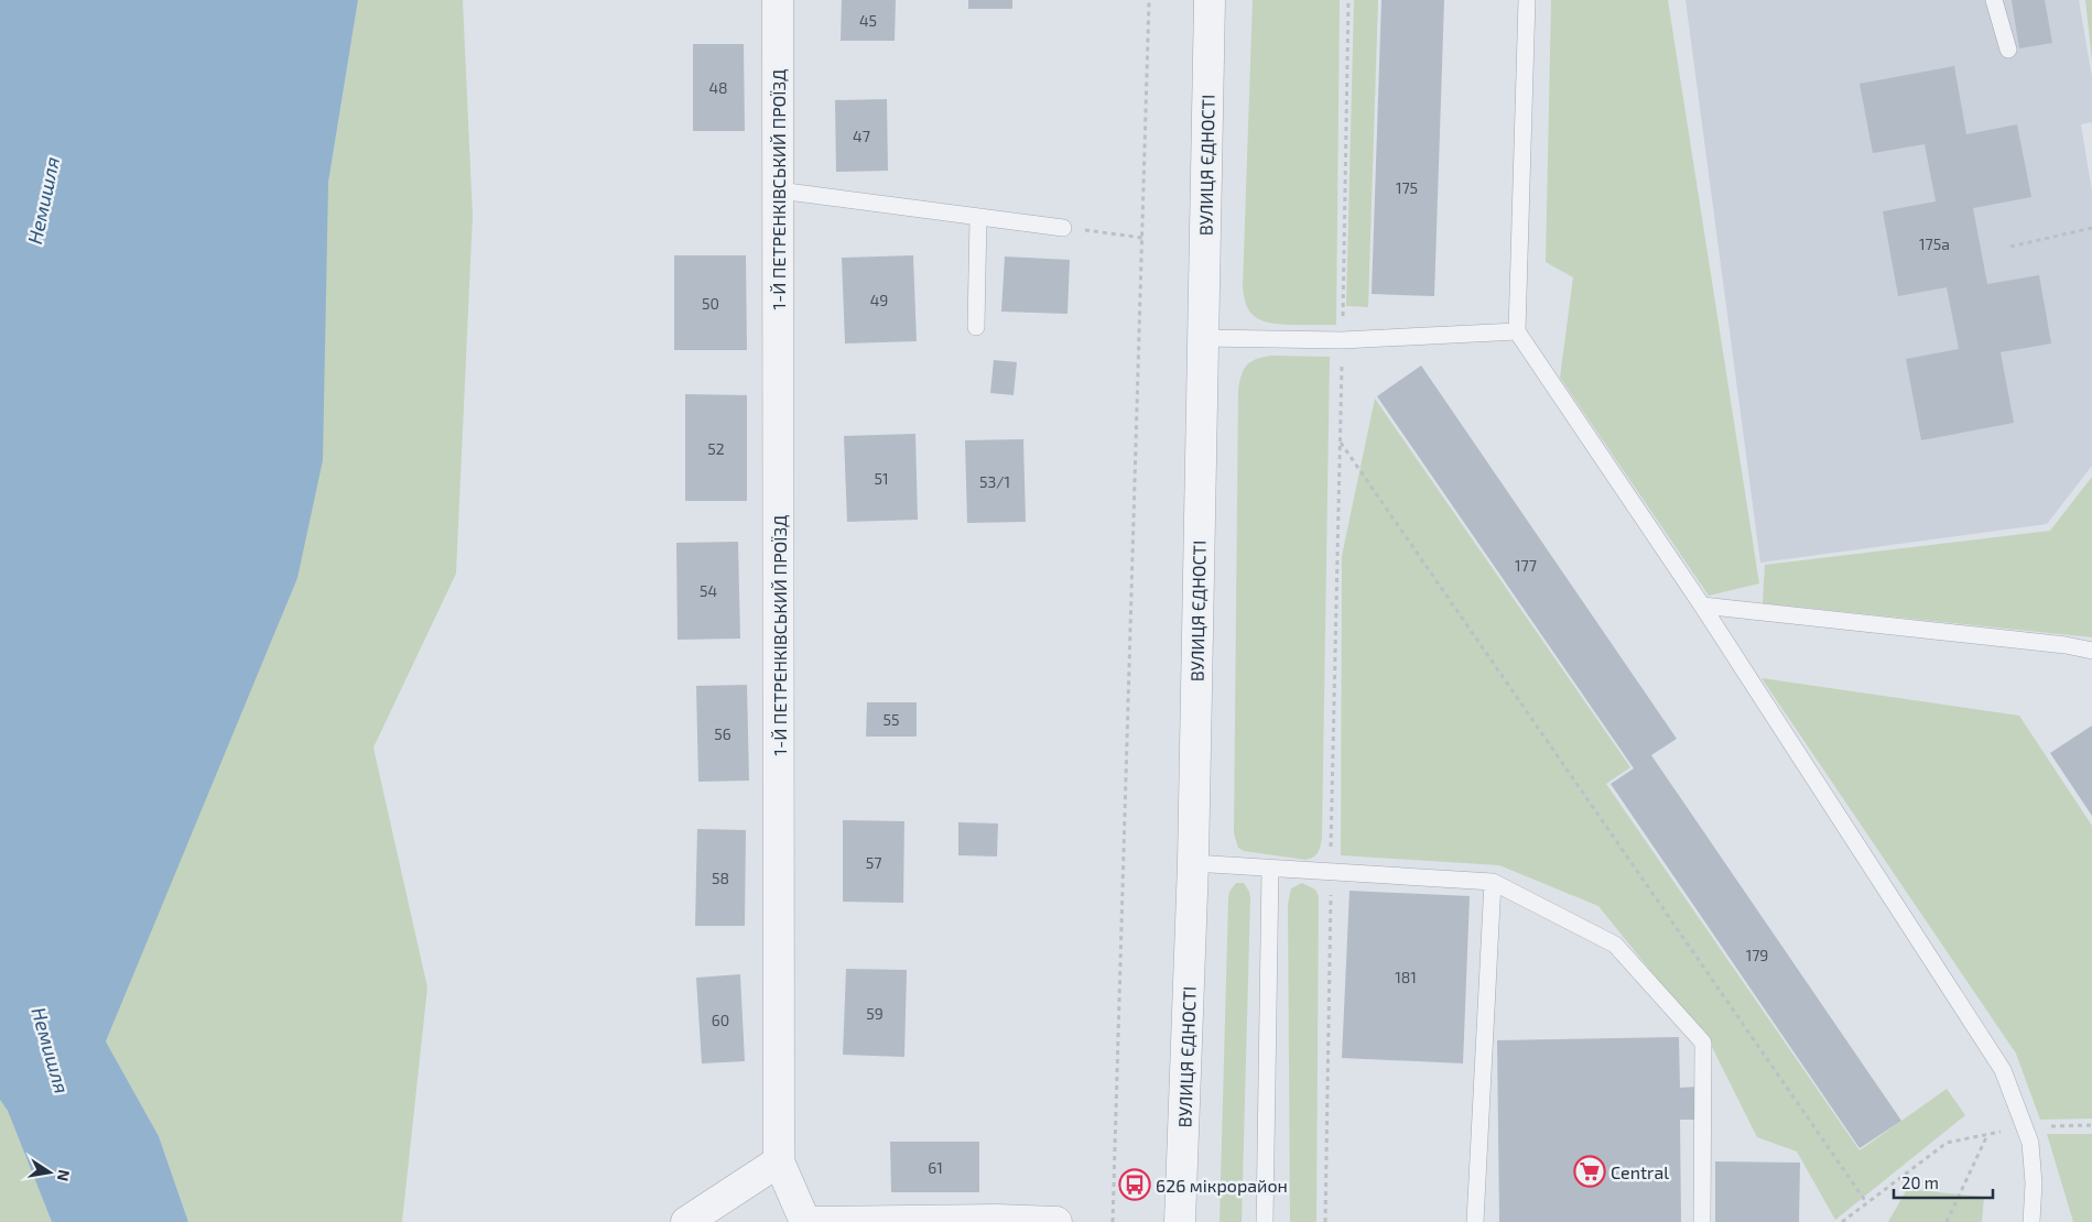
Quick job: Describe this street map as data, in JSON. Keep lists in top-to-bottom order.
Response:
{
  "streets": {
    "street": ["ВУЛИЦЯ ЄДНОСТІ", "1-Й ПЕТРЕНКІВСЬКИЙ ПРОЇЗД"]
  },
  "water": ["Немишля"],
  "places": {
    "supermarket": ["Central"],
    "bus stop": ["626 мікрорайон"]
  },
  "house_numbers": [
    "45",
    "48",
    "47",
    "175",
    "175а",
    "49",
    "50",
    "52",
    "51",
    "53/1",
    "177",
    "54",
    "55",
    "56",
    "57",
    "58",
    "179",
    "181",
    "59",
    "60",
    "61"
  ],
  "scale_bar": "20 m",
  "north": "right"
}
